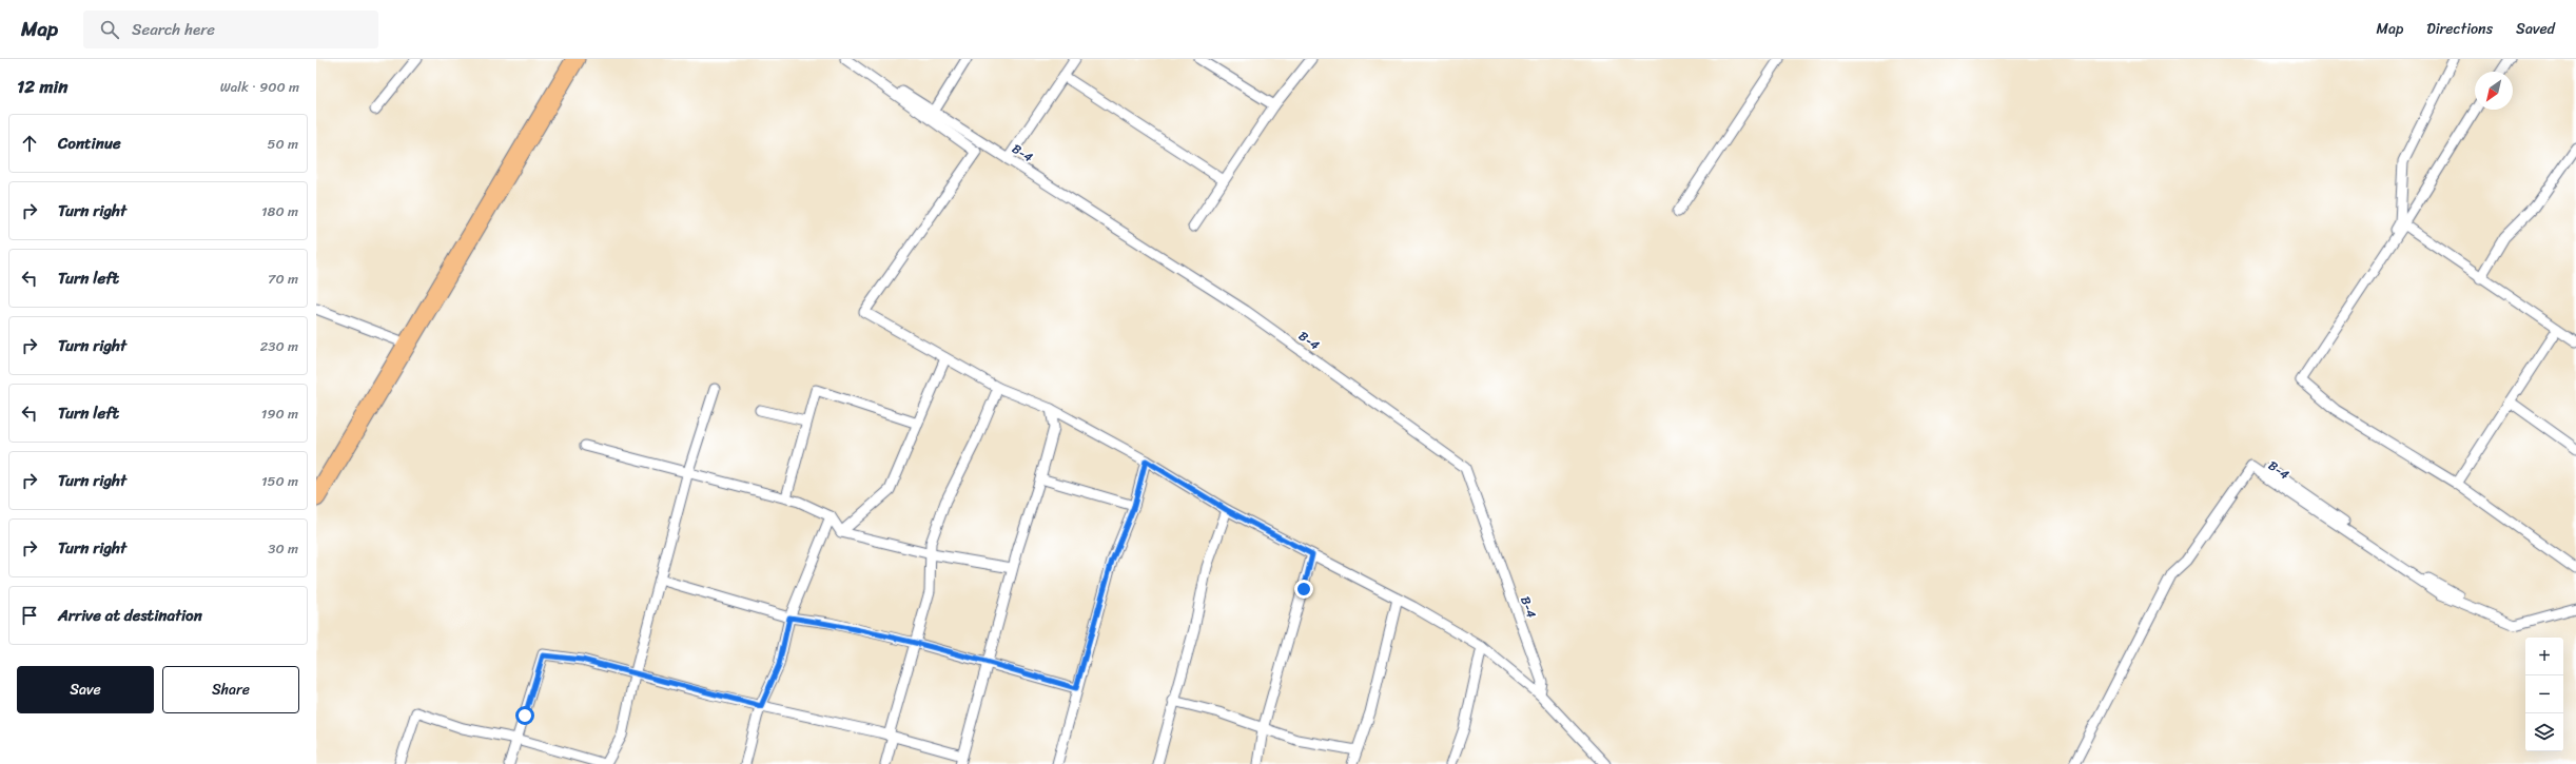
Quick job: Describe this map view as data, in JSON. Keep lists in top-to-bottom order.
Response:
{
  "streets": {
    "street": ["B-4"]
  },
  "north": "bottom left",
  "page": {
    "header": "Map",
    "search": "Search here",
    "nav": ["Map", "Directions", "Saved"],
    "heading": ["12 min", "Walk · 900 m"],
    "list": [
      ["Continue", "50 m"],
      ["Turn right", "180 m"],
      ["Turn left", "70 m"],
      ["Turn right", "230 m"],
      ["Turn left", "190 m"],
      ["Turn right", "150 m"],
      ["Turn right", "30 m"],
      "Arrive at destination"
    ],
    "map_buttons": ["+", "−"],
    "buttons": ["Save", "Share"]
  }
}
